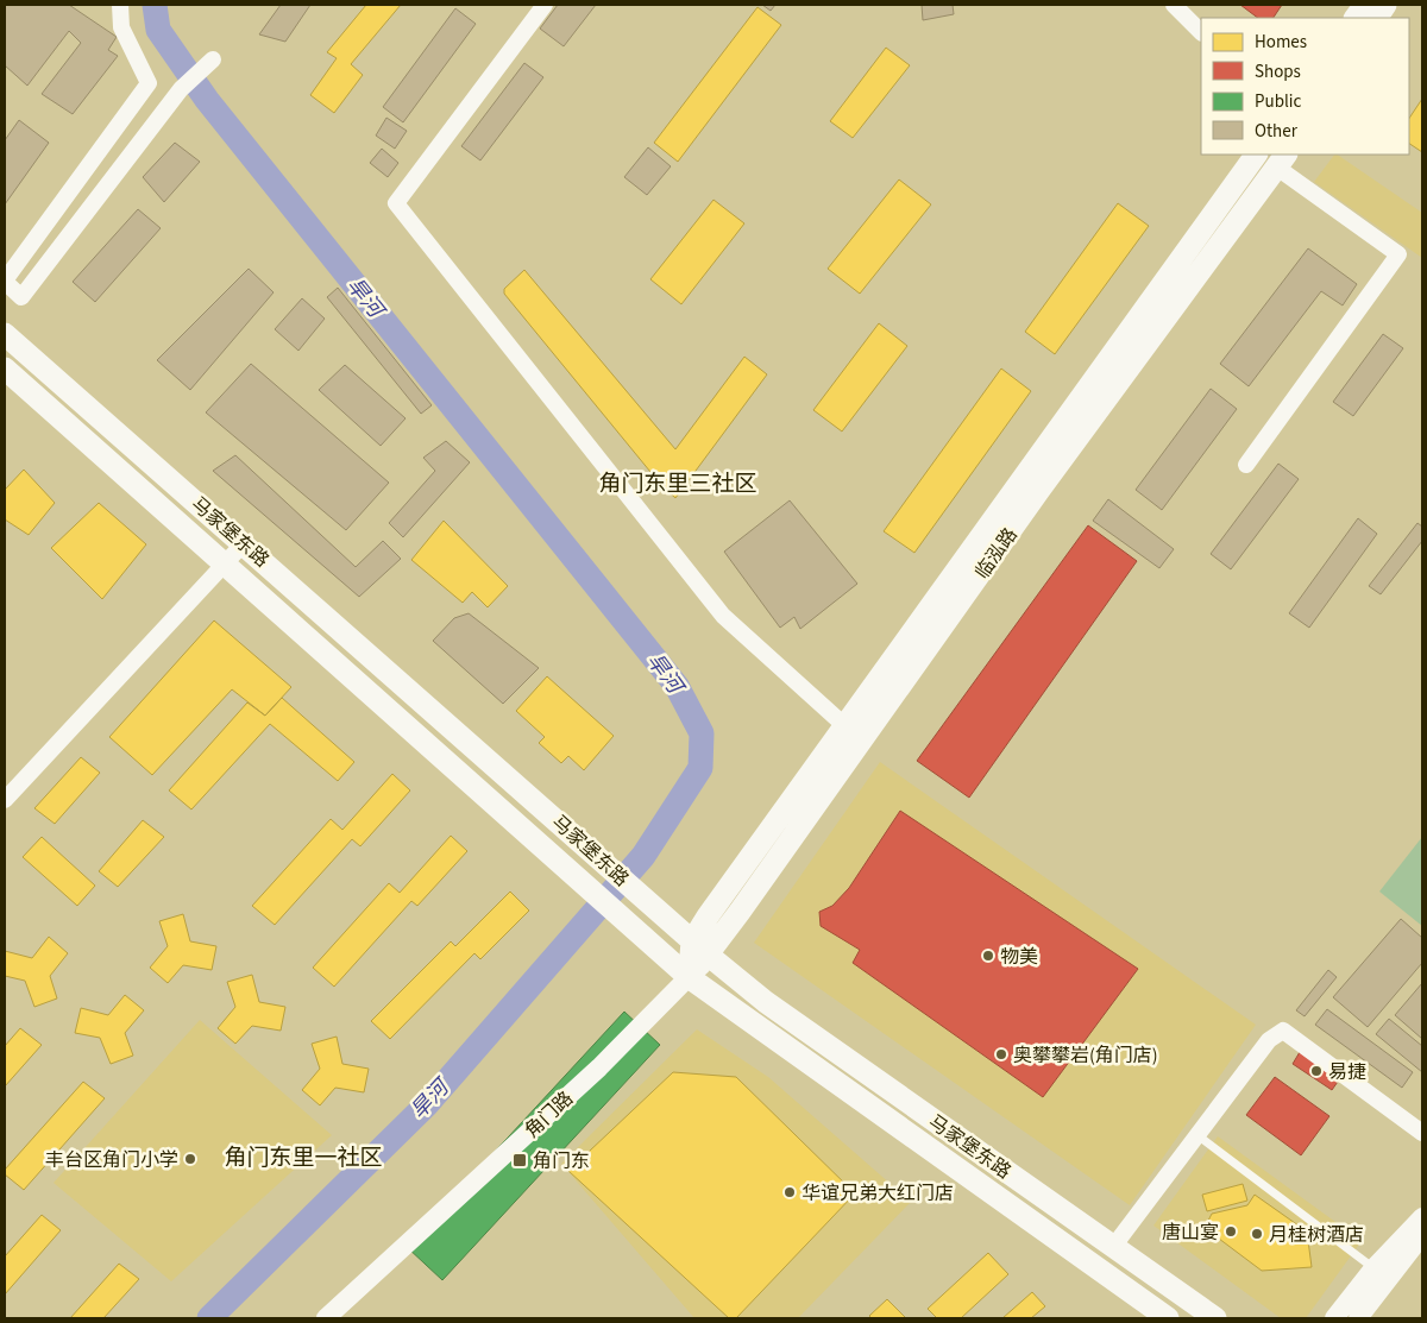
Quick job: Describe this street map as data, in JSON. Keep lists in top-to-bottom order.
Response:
{
  "streets": {
    "main road": ["马家堡东路", "临泓路"],
    "street": ["角门路"]
  },
  "crossings": [
    ["马家堡东路", "临泓路"],
    ["马家堡东路", "角门路"]
  ],
  "districts": ["角门东里三社区", "角门东里一社区"],
  "water": ["旱河"],
  "places": {
    "other": [
      "物美",
      "奥攀攀岩(角门店)",
      "易捷",
      "丰台区角门小学",
      "华谊兄弟大红门店",
      "唐山宴",
      "月桂树酒店"
    ],
    "transit": ["角门东"]
  },
  "legend": [
    "Homes",
    "Shops",
    "Public",
    "Other"
  ]
}
